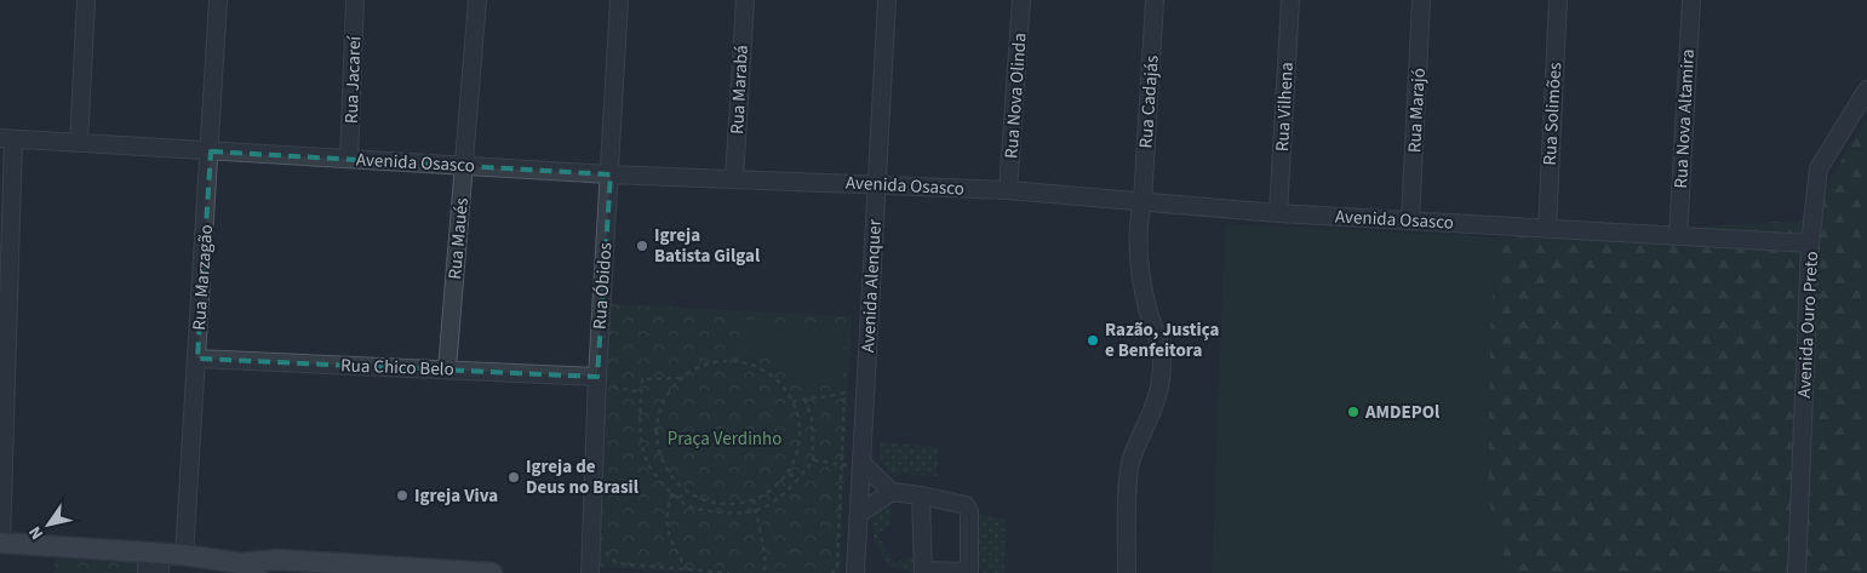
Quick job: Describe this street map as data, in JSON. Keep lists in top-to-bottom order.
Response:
{
  "streets": {
    "street": [
      "Rua Jacareí",
      "Rua Marabá",
      "Rua Nova Olinda",
      "Rua Cadajás",
      "Rua Vilhena",
      "Rua Marajó",
      "Rua Solimões",
      "Rua Nova Altamira",
      "Avenida Osasco",
      "Rua Maués",
      "Rua Marzagão",
      "Rua Óbidos",
      "Avenida Alenquer",
      "Avenida Ouro Preto",
      "Rua Chico Belo"
    ]
  },
  "crossings": [
    ["Rua Jacareí", "Avenida Osasco"],
    ["Rua Marabá", "Avenida Osasco"],
    ["Rua Nova Olinda", "Avenida Osasco"],
    ["Rua Cadajás", "Avenida Osasco"],
    ["Rua Vilhena", "Avenida Osasco"],
    ["Rua Marajó", "Avenida Osasco"],
    ["Rua Solimões", "Avenida Osasco"],
    ["Rua Nova Altamira", "Avenida Osasco"],
    ["Avenida Osasco", "Rua Maués"],
    ["Avenida Osasco", "Rua Marzagão"],
    ["Avenida Osasco", "Rua Óbidos"],
    ["Avenida Osasco", "Avenida Alenquer"],
    ["Avenida Osasco", "Avenida Ouro Preto"],
    ["Rua Maués", "Rua Chico Belo"],
    ["Rua Marzagão", "Rua Chico Belo"],
    ["Rua Óbidos", "Rua Chico Belo"]
  ],
  "parks": ["Praça Verdinho"],
  "places": [
    "Igreja Batista Gilgal",
    "Razão, Justiça e Benfeitora",
    "AMDEPOl",
    "Igreja de Deus no Brasil",
    "Igreja Viva"
  ],
  "north": "bottom left"
}
